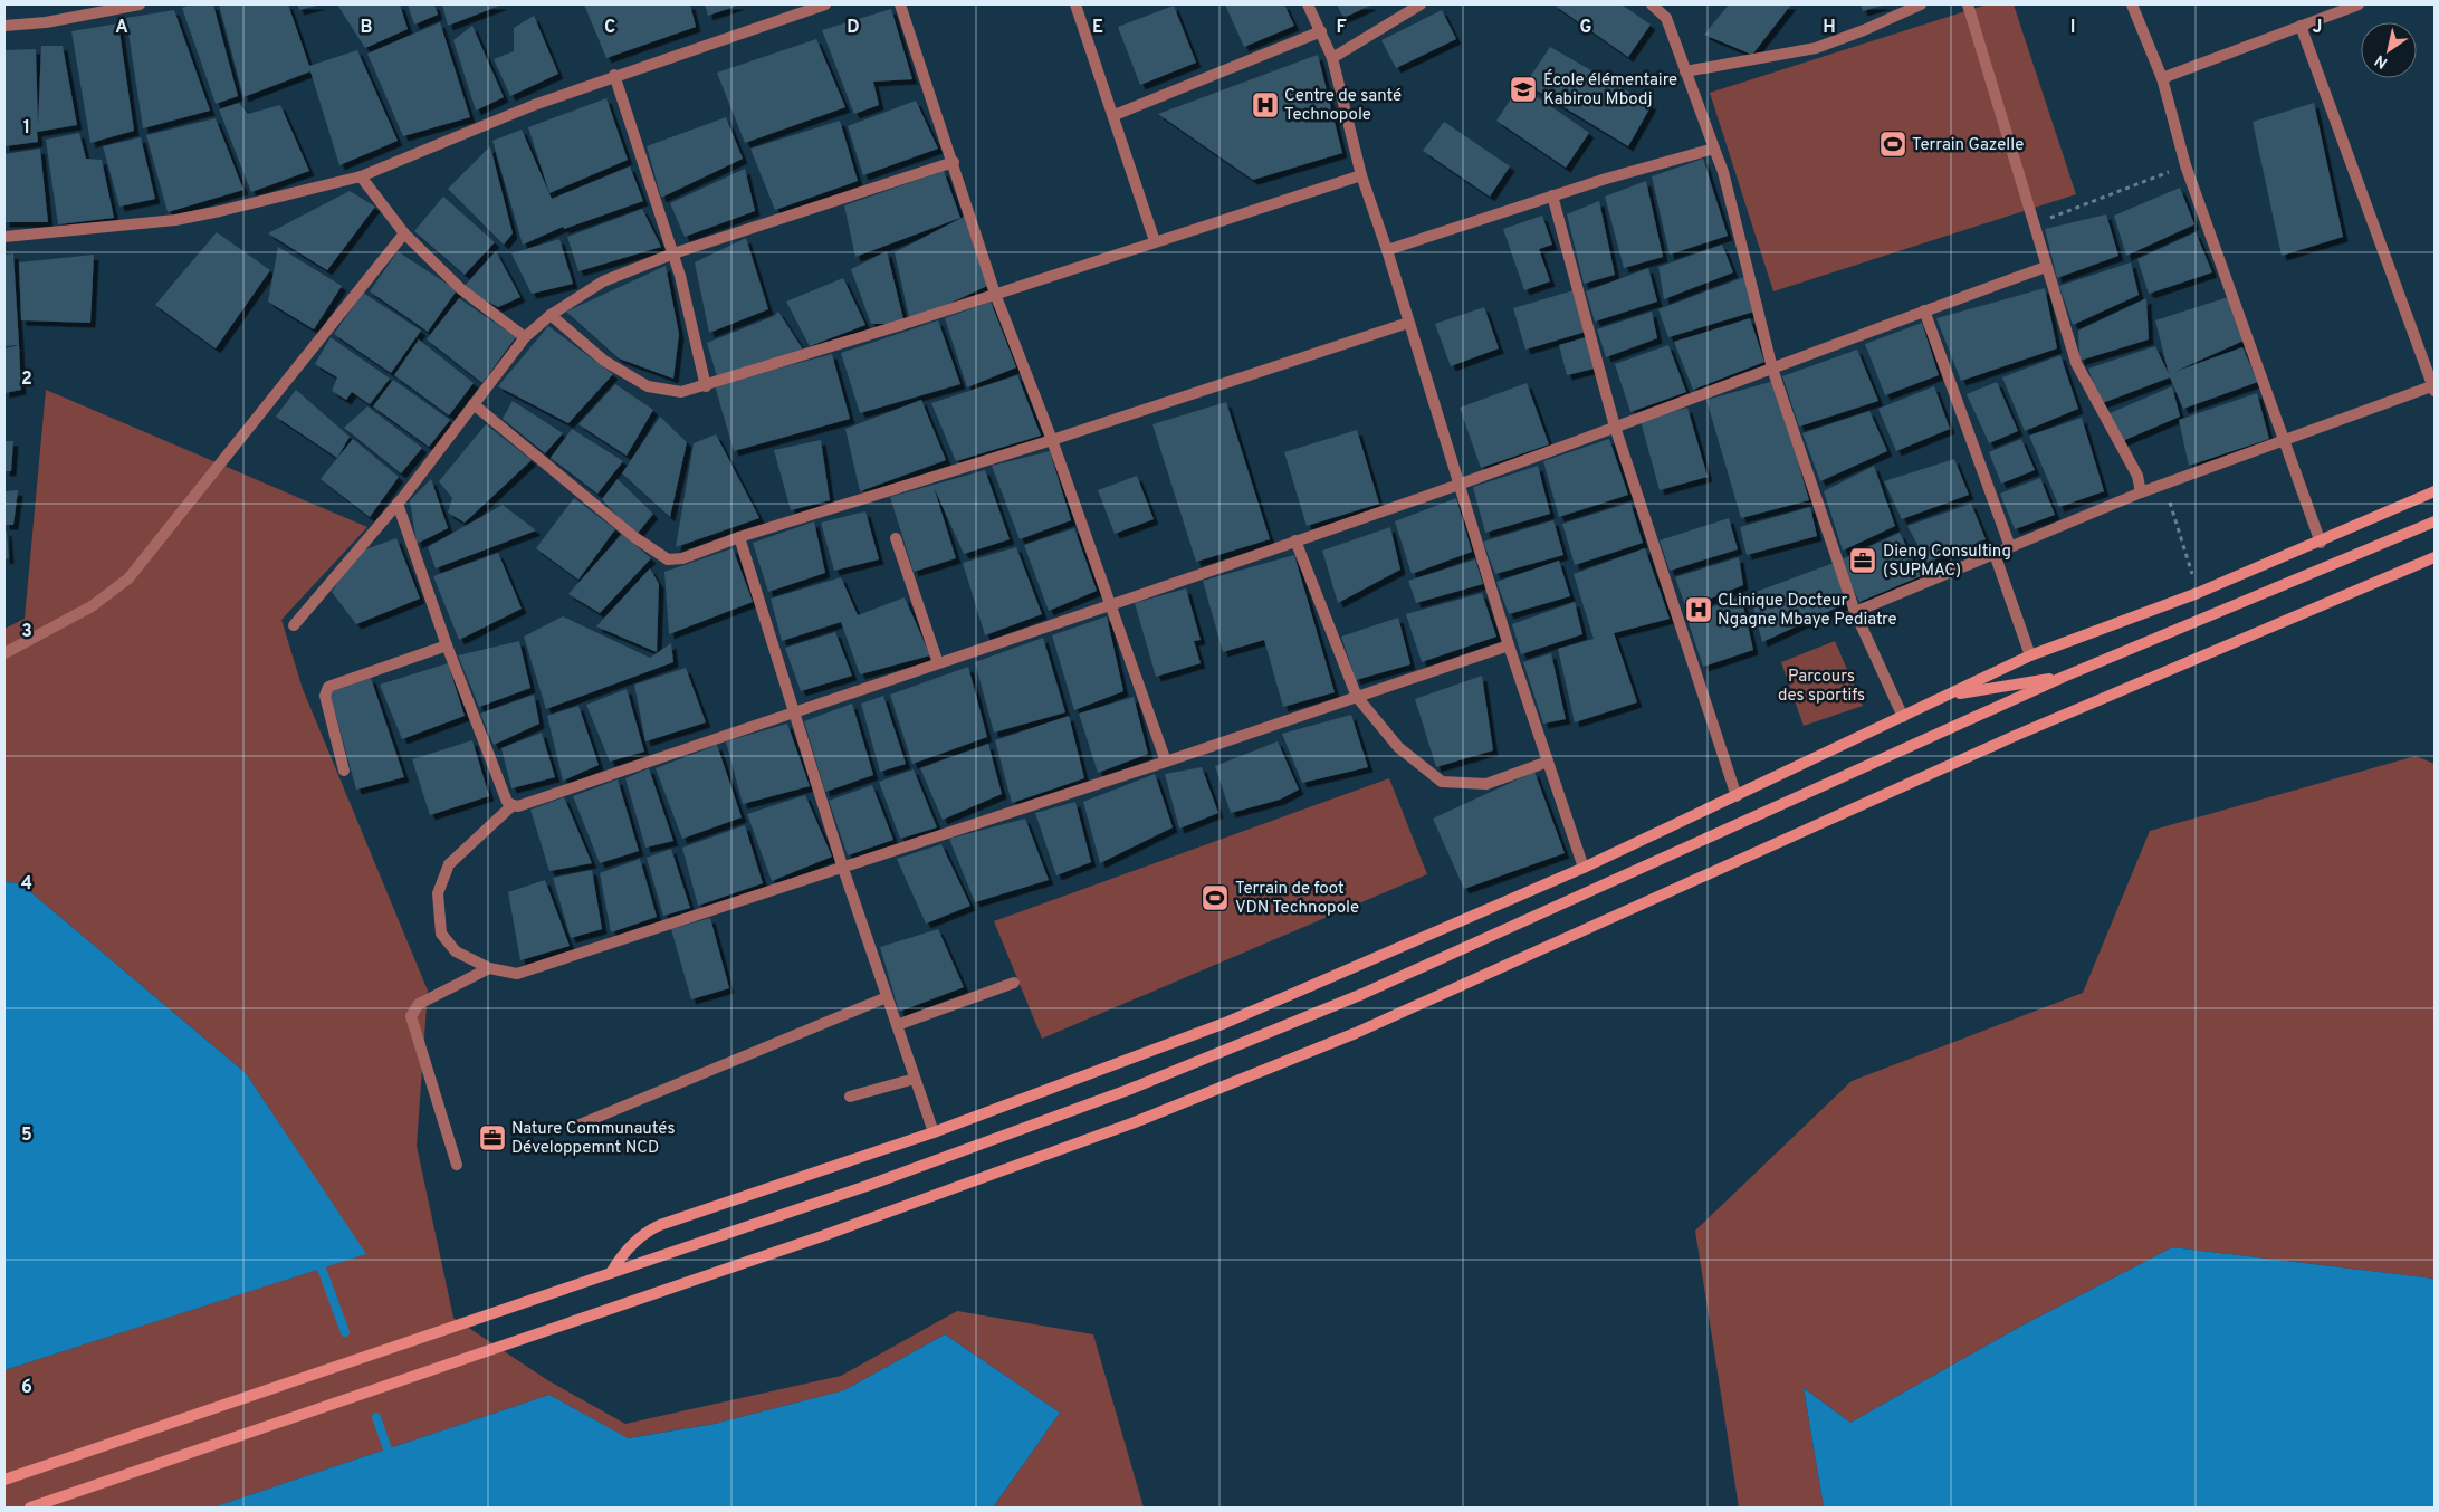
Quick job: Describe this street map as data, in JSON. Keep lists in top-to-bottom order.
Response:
{
  "parks": ["Parcours des sportifs"],
  "places": {
    "school or university": ["École élémentaire Kabirou Mbodj"],
    "hospital": ["Centre de santé Technopole", "CLinique Docteur Ngagne Mbaye Pediatre"],
    "sports": ["Terrain Gazelle", "Terrain de foot VDN Technopole"],
    "office": ["Dieng Consulting (SUPMAC)", "Nature Communautés Développemnt NCD"]
  },
  "north": "bottom left",
  "grid": {
    "columns": [
      "A",
      "B",
      "C",
      "D",
      "E",
      "F",
      "G",
      "H",
      "I",
      "J"
    ],
    "rows": [
      "1",
      "2",
      "3",
      "4",
      "5",
      "6"
    ]
  }
}
